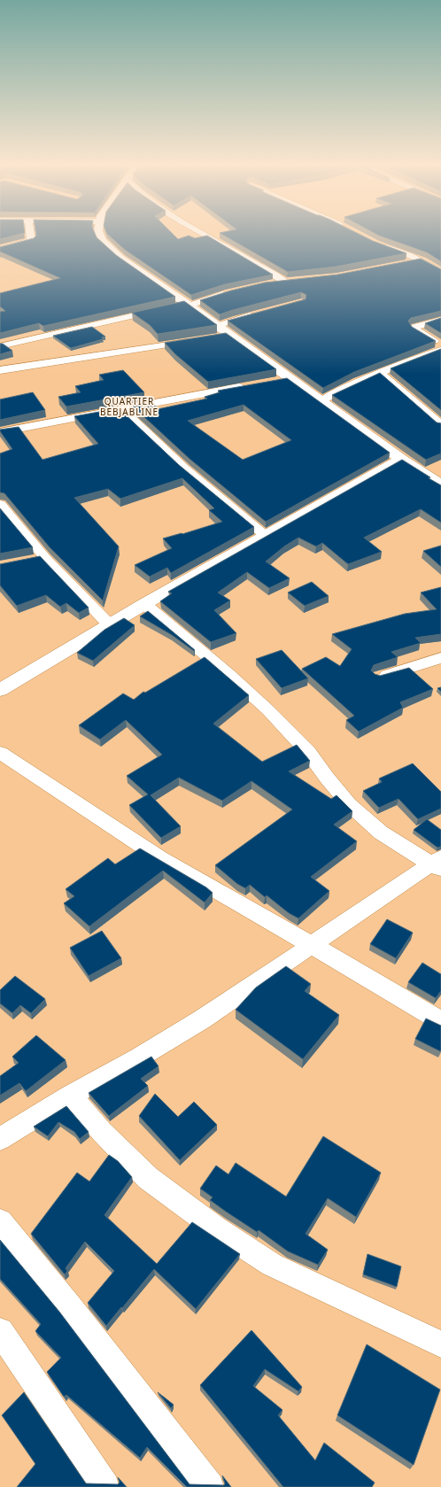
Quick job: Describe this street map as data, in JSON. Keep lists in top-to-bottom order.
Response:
{
  "districts": ["QUARTIER BEBJABLINE"]
}
